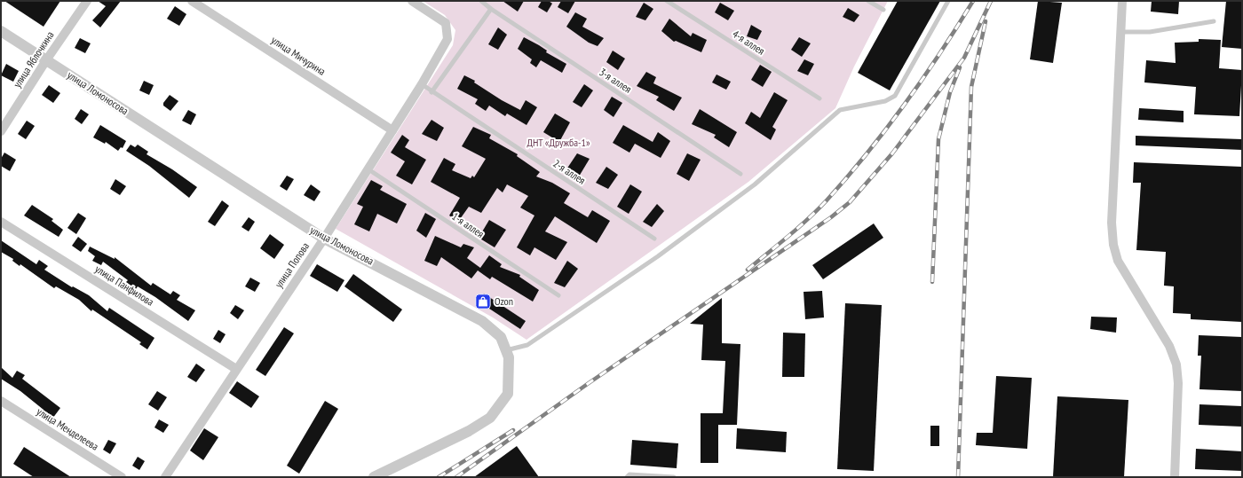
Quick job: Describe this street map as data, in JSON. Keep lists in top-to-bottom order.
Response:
{
  "streets": {
    "street": [
      "улица Мичурина",
      "улица Яблочкина",
      "улица Ломоносова",
      "улица Попова",
      "улица Панфилова",
      "улица Менделеева"
    ],
    "lane": [
      "4-я аллея",
      "3-я аллея",
      "2-я аллея",
      "1-я аллея"
    ]
  },
  "crossings": [
    ["улица Мичурина", "улица Попова"],
    ["улица Яблочкина", "улица Ломоносова"],
    ["улица Ломоносова", "улица Попова"],
    ["2-я аллея", "улица Попова"],
    ["1-я аллея", "улица Попова"],
    ["улица Попова", "улица Панфилова"]
  ],
  "parks": ["ДНТ «Дружба-1»"],
  "places": {
    "shop": ["Ozon"]
  }
}
